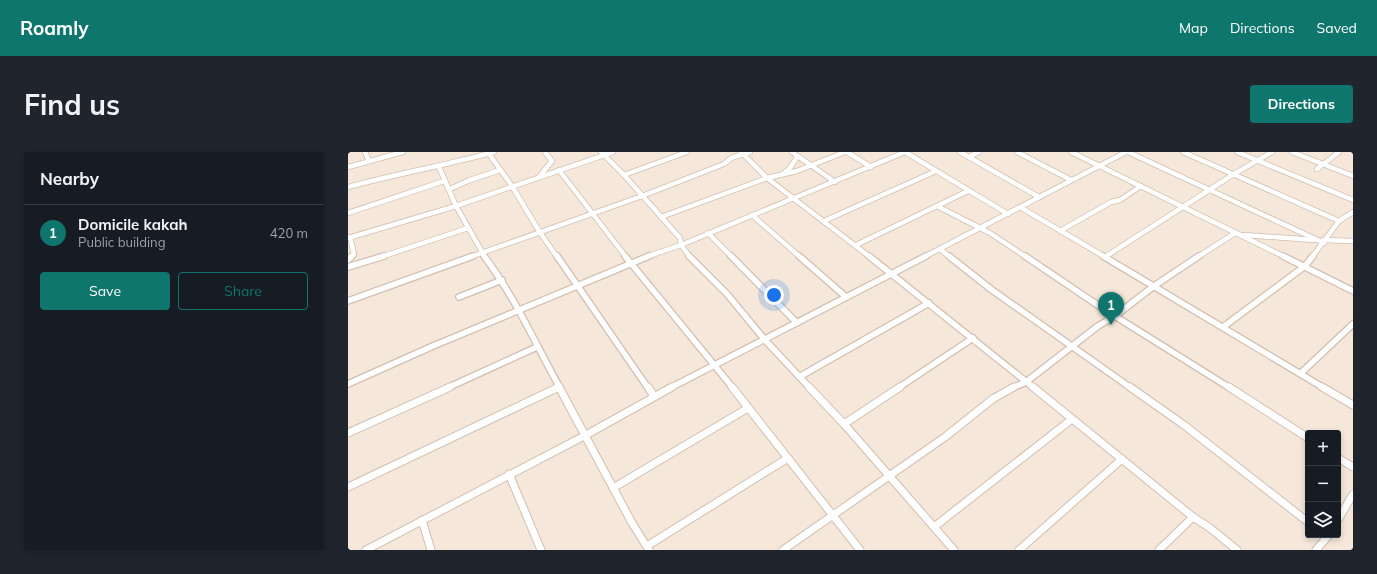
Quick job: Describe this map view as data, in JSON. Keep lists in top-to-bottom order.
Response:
{
  "page": {
    "header": "Roamly",
    "nav": ["Map", "Directions", "Saved"],
    "buttons": [
      "Directions",
      ["Save", "Share"]
    ],
    "title": "Find us",
    "heading": "Nearby",
    "list": [
      {
        "mark": "1",
        "name": "Domicile kakah",
        "note": "Public building",
        "value": "420 m"
      }
    ],
    "pins": "1",
    "map_buttons": ["+", "−"]
  }
}
